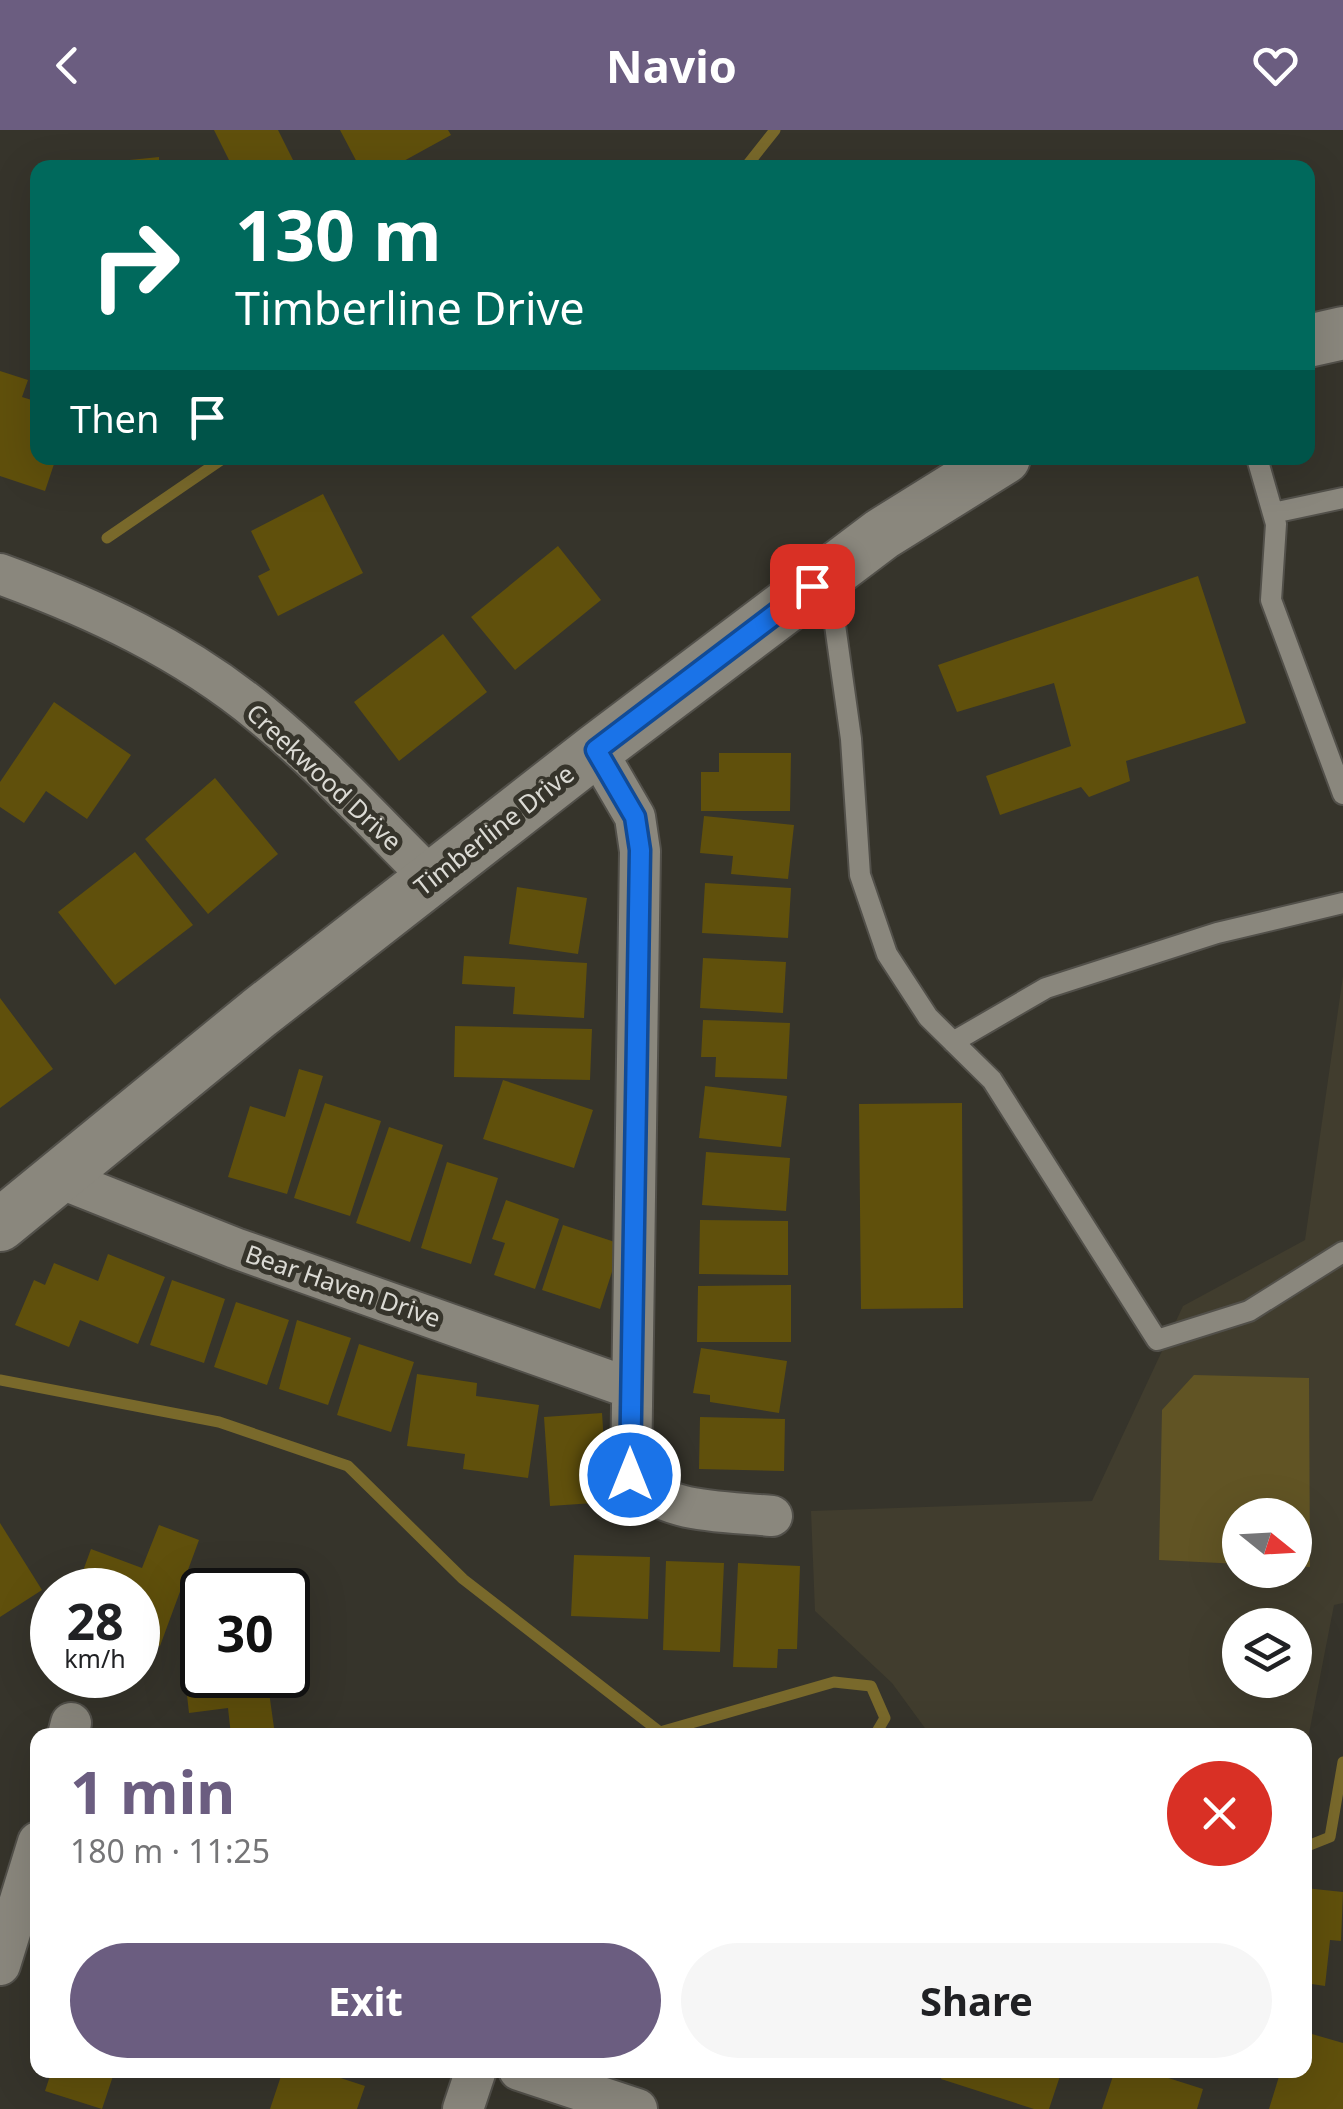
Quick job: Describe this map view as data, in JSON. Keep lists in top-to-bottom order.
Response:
{
  "streets": {
    "street": ["Creekwood Drive", "Timberline Drive", "Bear Haven Drive"]
  },
  "crossings": [
    ["Creekwood Drive", "Timberline Drive"],
    ["Timberline Drive", "Bear Haven Drive"]
  ],
  "north": "right",
  "page": {
    "header": "Navio",
    "turn": ["130 m", "Timberline Drive"],
    "then": "Then",
    "speed": "28 km/h",
    "limit": "30",
    "heading": ["1 min", "180 m · 11:25"],
    "buttons": ["Exit", "Share"]
  }
}
